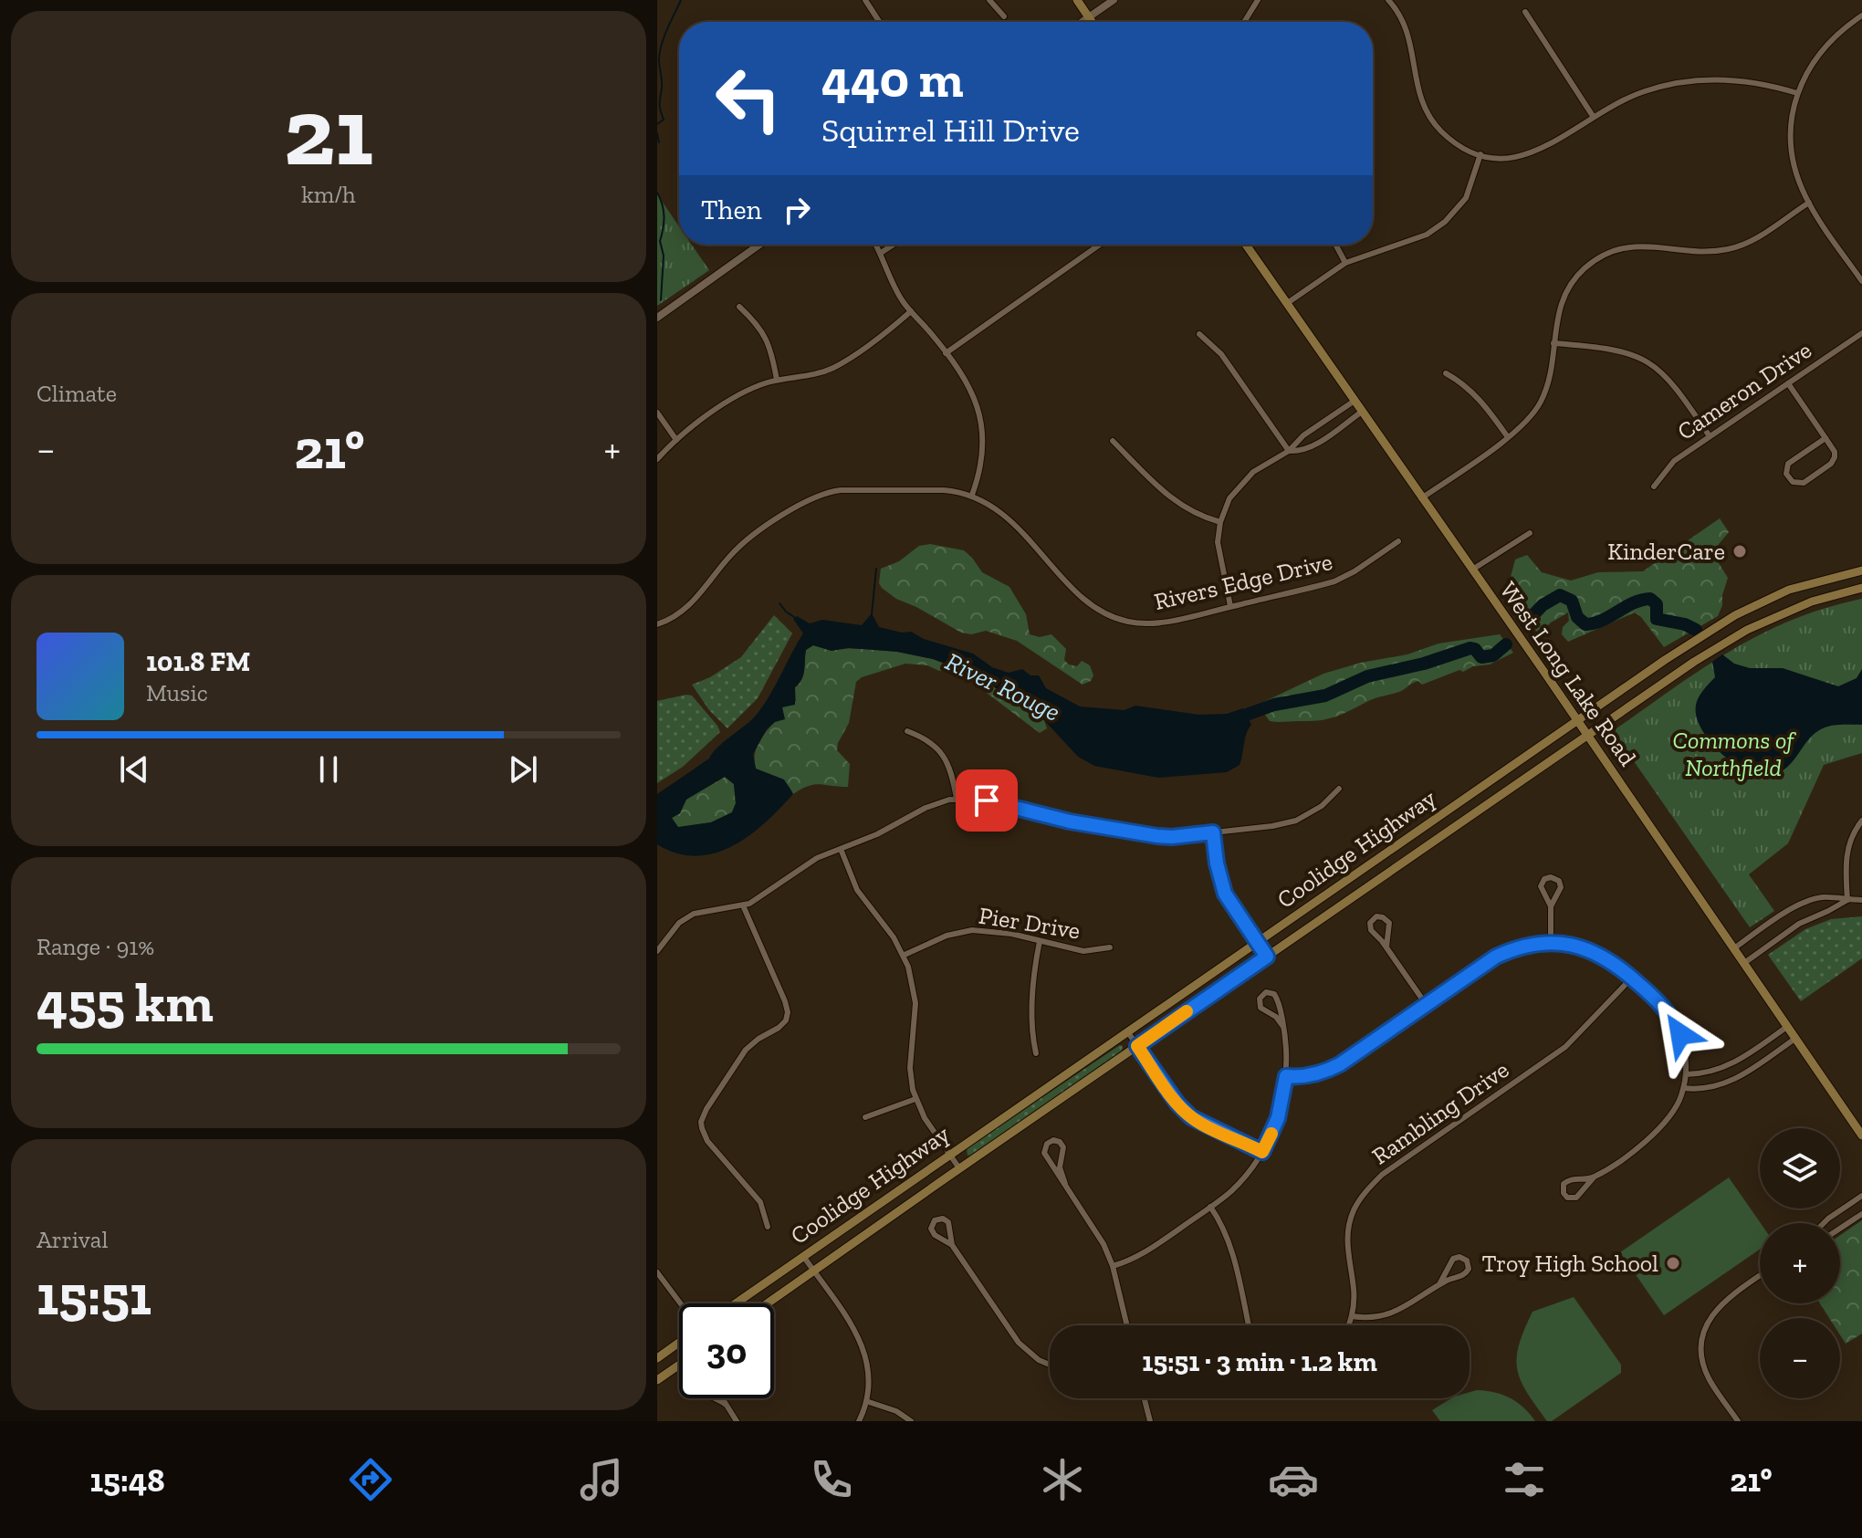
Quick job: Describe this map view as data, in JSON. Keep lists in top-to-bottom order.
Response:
{
  "streets": {
    "main road": ["West Long Lake Road", "Coolidge Highway"],
    "street": [
      "Cameron Drive",
      "Rivers Edge Drive",
      "Pier Drive",
      "Rambling Drive"
    ]
  },
  "crossings": [
    ["West Long Lake Road", "Coolidge Highway"]
  ],
  "water": ["River Rouge"],
  "parks": ["Commons of Northfield"],
  "places": ["KinderCare", "Troy High School"],
  "page": {
    "tile": [
      ["21", "km/h"],
      "Climate",
      ["Range · 91%", "455 km"],
      ["Arrival", "15:51"]
    ],
    "turn": ["440 m", "Squirrel Hill Drive"],
    "then": "Then",
    "heat": ["−", "21°", "+"],
    "song": ["101.8 FM", "Music"],
    "map_buttons": ["+", "−"],
    "limit": "30",
    "trip": "15:51 · 3 min · 1.2 km",
    "tabs": ["15:48", "21°"]
  }
}
